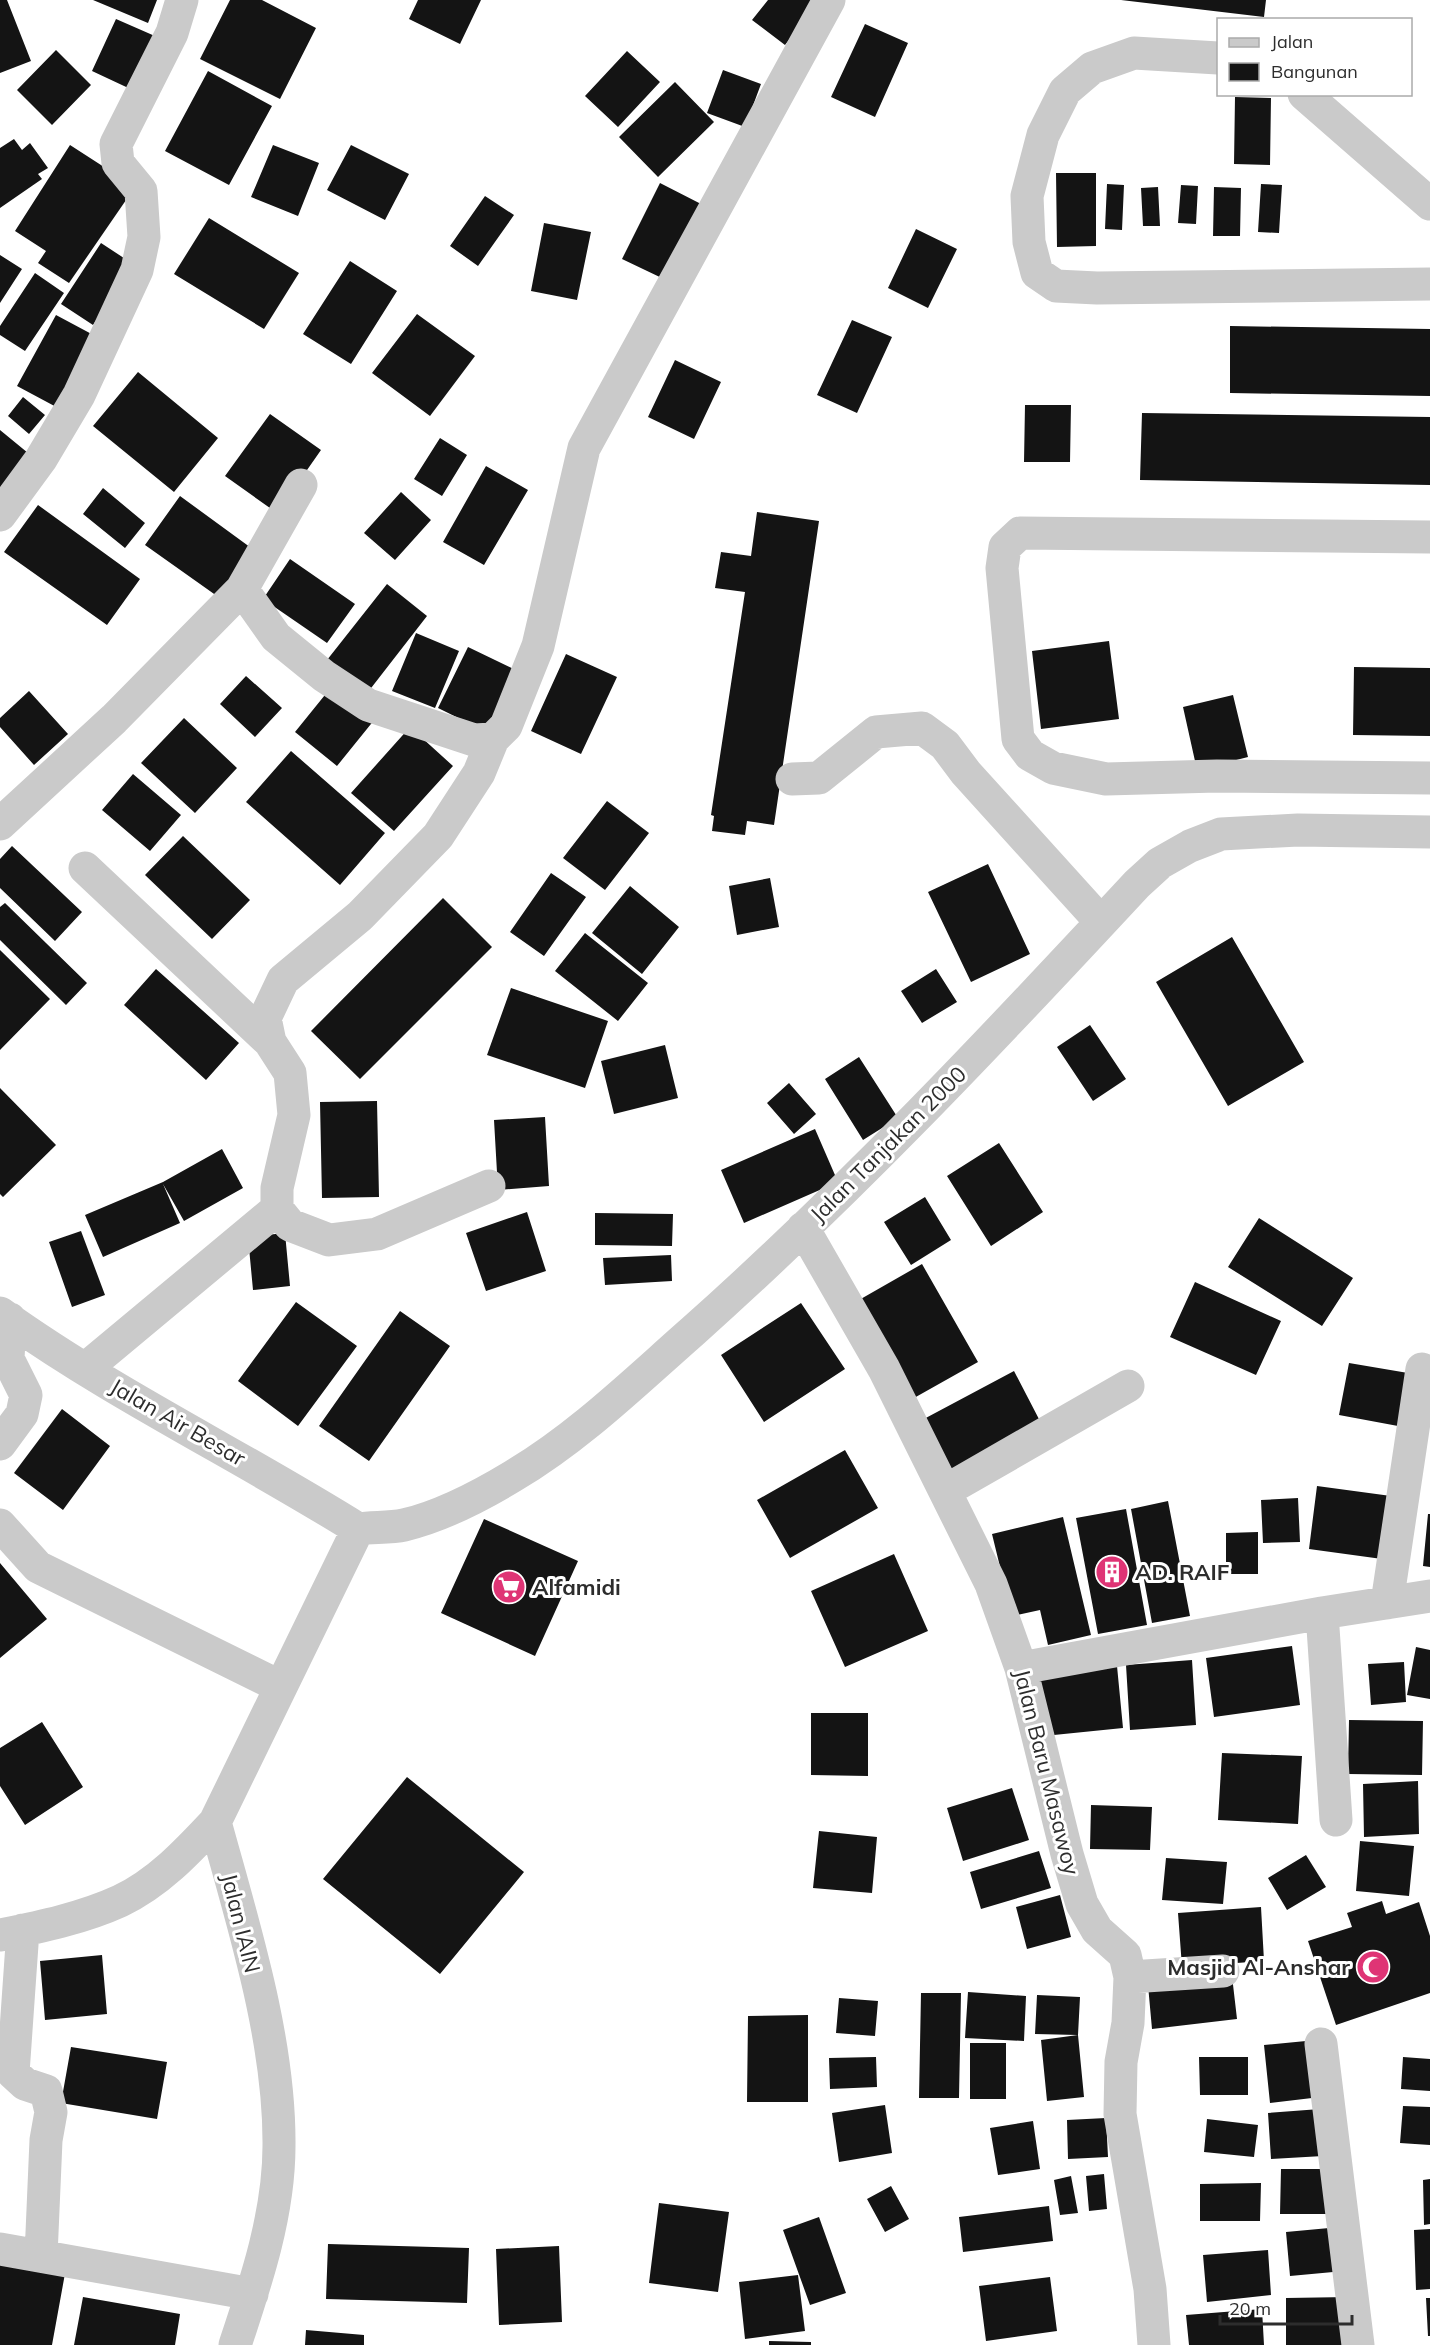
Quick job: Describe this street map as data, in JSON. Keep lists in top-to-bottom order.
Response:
{
  "streets": {
    "street": [
      "Jalan Tanjakan 2000",
      "Jalan Air Besar",
      "Jalan Baru Masawoy",
      "Jalan IAIN"
    ]
  },
  "crossings": [
    ["Jalan Tanjakan 2000", "Jalan Air Besar"],
    ["Jalan Tanjakan 2000", "Jalan Baru Masawoy"]
  ],
  "places": {
    "building": ["AD. RAIF"],
    "supermarket": ["Alfamidi"],
    "mosque": ["Masjid Al-Anshar"]
  },
  "legend": ["Jalan", "Bangunan"],
  "scale_bar": "20 m"
}
